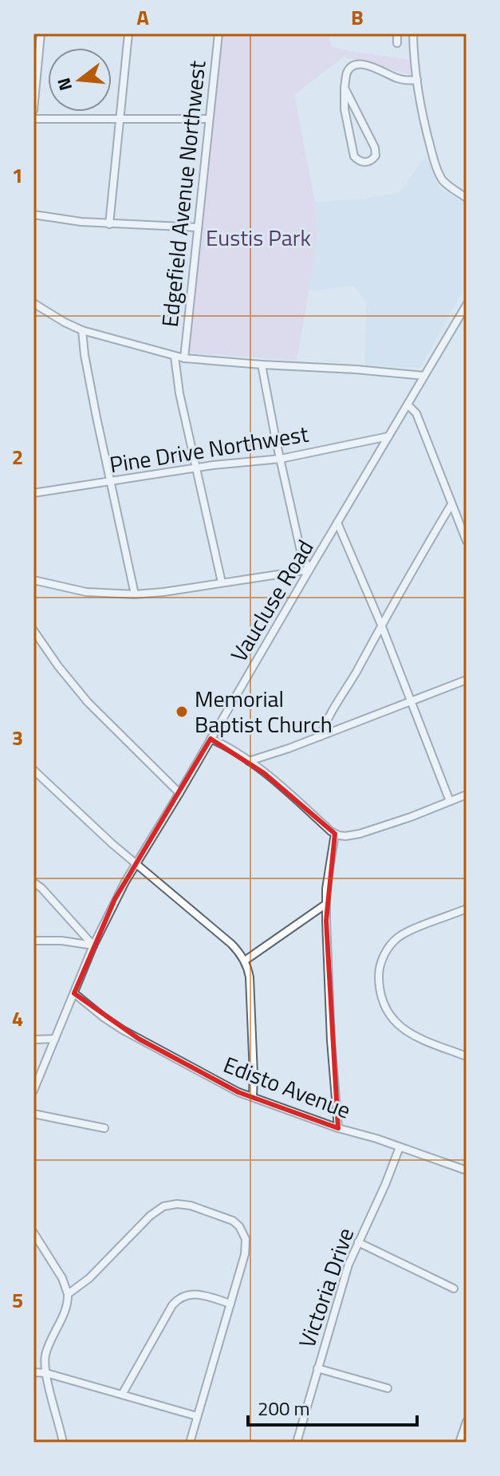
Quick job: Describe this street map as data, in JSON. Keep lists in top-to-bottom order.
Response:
{
  "streets": {
    "street": [
      "Edgefield Avenue Northwest",
      "Pine Drive Northwest",
      "Vaucluse Road",
      "Edisto Avenue",
      "Victoria Drive"
    ]
  },
  "crossings": [
    ["Pine Drive Northwest", "Vaucluse Road"],
    ["Vaucluse Road", "Edisto Avenue"],
    ["Edisto Avenue", "Victoria Drive"]
  ],
  "parks": ["Eustis Park"],
  "places": ["Memorial Baptist Church"],
  "scale_bar": "200 m",
  "north": "left",
  "grid": {
    "columns": ["A", "B"],
    "rows": [
      "1",
      "2",
      "3",
      "4",
      "5"
    ]
  }
}
